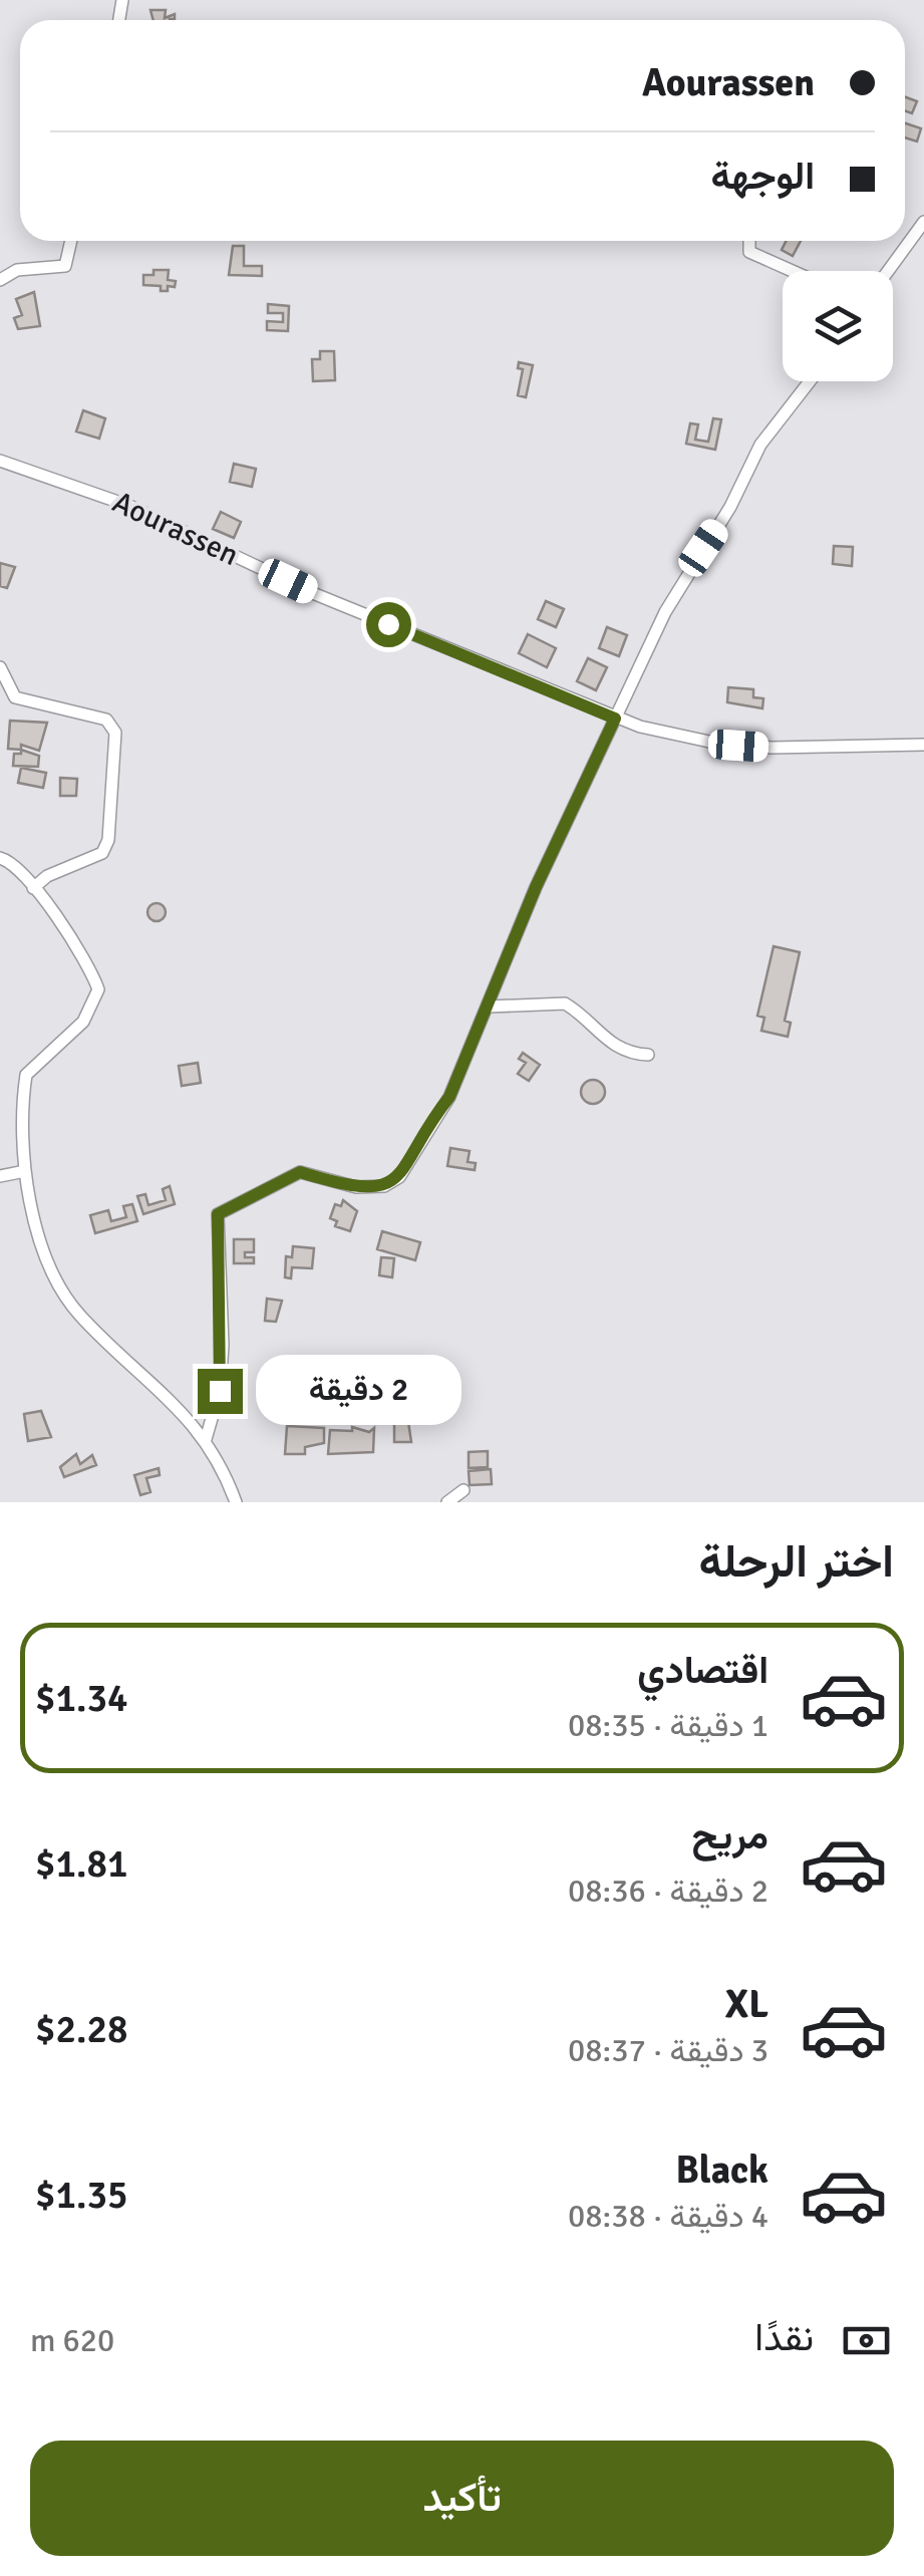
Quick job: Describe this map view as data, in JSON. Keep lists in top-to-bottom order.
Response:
{
  "streets": {
    "street": ["Aourassen"]
  },
  "page": {
    "banner": ["Aourassen", "الوجهة"],
    "bubble": "2 دقيقة",
    "heading": "اختر الرحلة",
    "list": [
      {
        "name": "اقتصادي",
        "note": "1 دقيقة · 08:35",
        "value": "$1.34"
      },
      {
        "name": "مريح",
        "note": "2 دقيقة · 08:36",
        "value": "$1.81"
      },
      {
        "name": "XL",
        "note": "3 دقيقة · 08:37",
        "value": "$2.28"
      },
      {
        "name": "Black",
        "note": "4 دقيقة · 08:38",
        "value": "$1.35"
      }
    ],
    "pay": ["نقدًا", "620 m"],
    "buttons": "تأكيد"
  }
}
